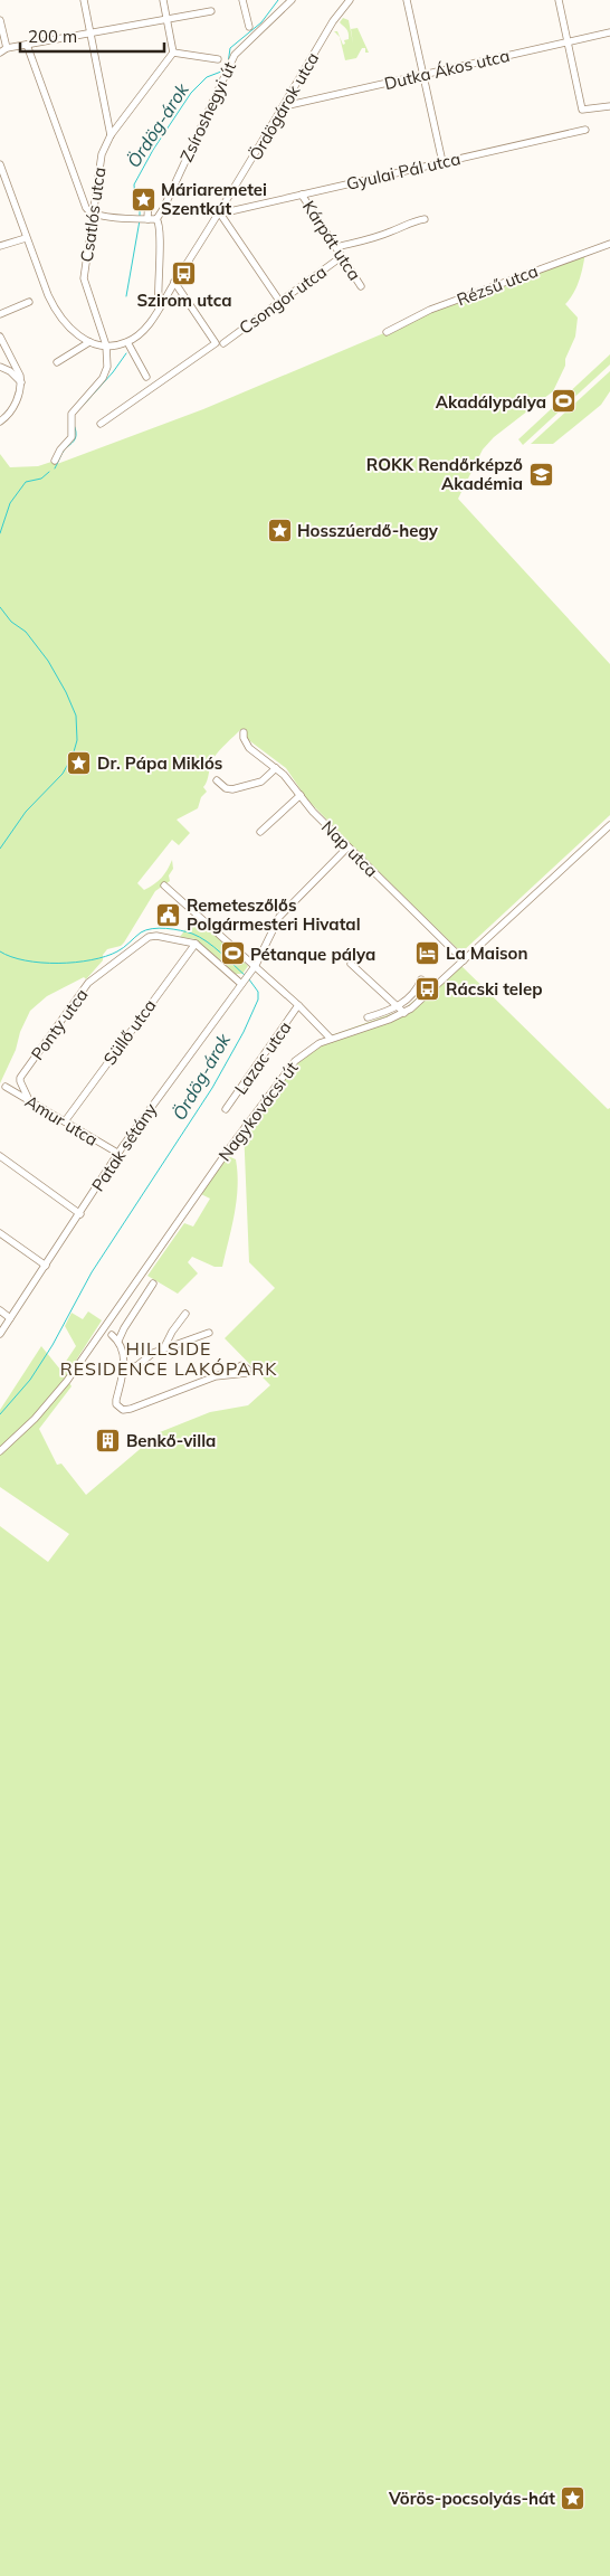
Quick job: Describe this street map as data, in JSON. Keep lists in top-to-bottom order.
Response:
{
  "streets": {
    "street": [
      "Dutka Ákos utca",
      "Ördögárok utca",
      "Zsíroshegyi út",
      "Gyulai Pál utca",
      "Csatlós utca",
      "Kárpát utca",
      "Rézsű utca",
      "Csongor utca",
      "Nap utca",
      "Ponty utca",
      "Süllő utca",
      "Lazac utca",
      "Nagykovácsi út",
      "Amur utca",
      "Patak sétány"
    ]
  },
  "crossings": [
    ["Dutka Ákos utca", "Ördögárok utca"],
    ["Ördögárok utca", "Gyulai Pál utca"],
    ["Gyulai Pál utca", "Kárpát utca"],
    ["Kárpát utca", "Csongor utca"],
    ["Nap utca", "Nagykovácsi út"],
    ["Nap utca", "Patak sétány"],
    ["Ponty utca", "Süllő utca"],
    ["Ponty utca", "Amur utca"],
    ["Süllő utca", "Amur utca"],
    ["Amur utca", "Patak sétány"]
  ],
  "districts": ["HILLSIDE RESIDENCE LAKÓPARK"],
  "water": ["Ördög-árok"],
  "places": {
    "place": [
      "Máriaremetei Szentkút",
      "Hosszúerdő-hegy",
      "Dr. Pápa Miklós",
      "Vörös-pocsolyás-hát"
    ],
    "bus stop": ["Szirom utca", "Rácski telep"],
    "sports": ["Akadálypálya", "Pétanque pálya"],
    "school or university": ["ROKK Rendőrképző Akadémia"],
    "public building": ["Remeteszőlős Polgármesteri Hivatal"],
    "hotel": ["La Maison"],
    "building": ["Benkő-villa"]
  },
  "scale_bar": "200 m"
}
